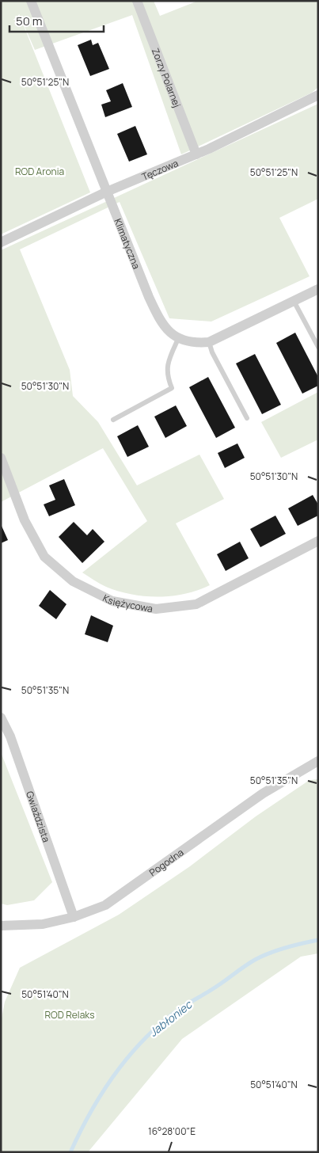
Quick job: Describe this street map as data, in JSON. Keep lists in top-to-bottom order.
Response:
{
  "streets": {
    "street": [
      "Zorzy Polarnej",
      "Tęczowa",
      "Klimatyczna",
      "Księżycowa",
      "Gwiaździsta",
      "Pogodna"
    ]
  },
  "crossings": [
    ["Zorzy Polarnej", "Tęczowa"],
    ["Tęczowa", "Klimatyczna"],
    ["Gwiaździsta", "Pogodna"]
  ],
  "water": ["Jabłoniec"],
  "parks": ["ROD Aronia", "ROD Relaks"],
  "scale_bar": "50 m",
  "coordinates": [
    "50°51'25\"N",
    "50°51'30\"N",
    "50°51'35\"N",
    "50°51'40\"N",
    "16°28'00\"E"
  ]
}
